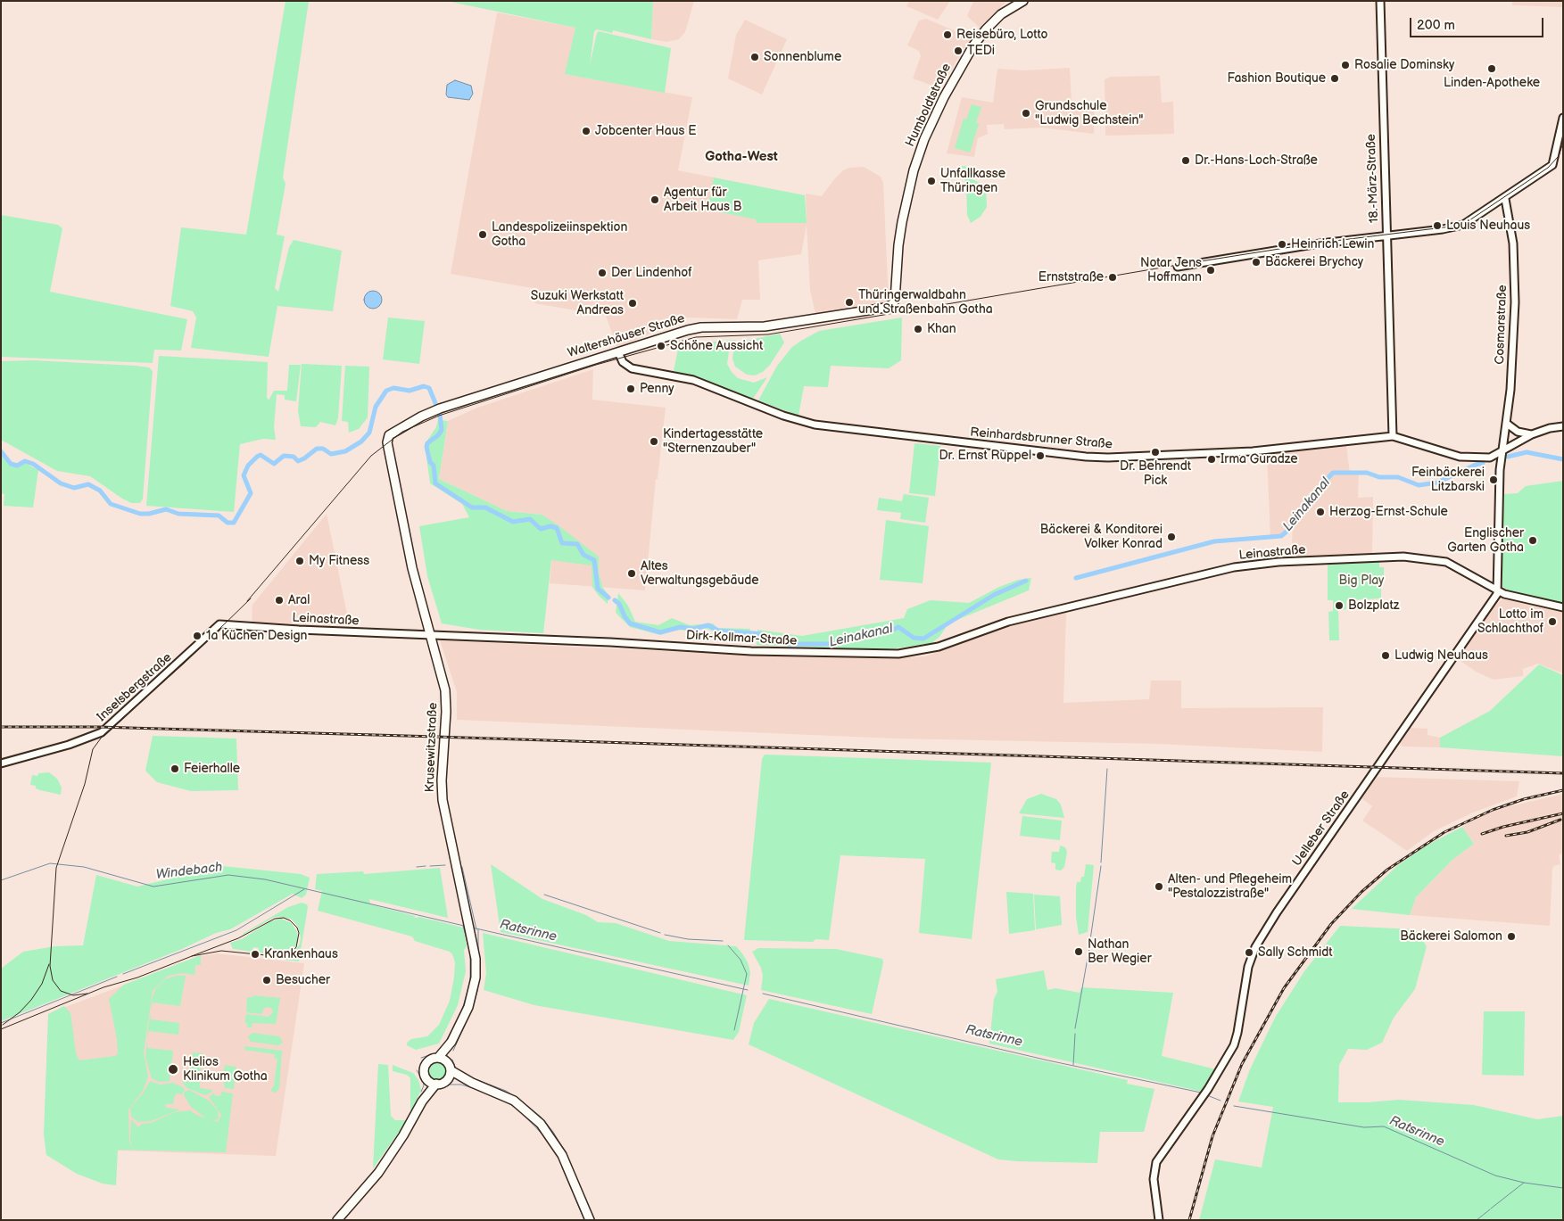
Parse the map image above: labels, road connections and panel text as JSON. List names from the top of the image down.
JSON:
{
  "streets": {
    "main road": ["Humboldtstraße", "Waltershäuser Straße", "Krusewitzstraße"],
    "street": [
      "18.-März-Straße",
      "Cosmarstraße",
      "Reinhardsbrunner Straße",
      "Leinastraße",
      "Dirk-Kollmar-Straße",
      "Inselsbergstraße",
      "Uelleber Straße"
    ]
  },
  "crossings": [
    ["Humboldtstraße", "Waltershäuser Straße"],
    ["18.-März-Straße", "Reinhardsbrunner Straße"],
    ["Cosmarstraße", "Reinhardsbrunner Straße"],
    ["Cosmarstraße", "Uelleber Straße"],
    ["Waltershäuser Straße", "Reinhardsbrunner Straße"],
    ["Waltershäuser Straße", "Krusewitzstraße"],
    ["Reinhardsbrunner Straße", "Uelleber Straße"],
    ["Leinastraße", "Dirk-Kollmar-Straße"],
    ["Leinastraße", "Inselsbergstraße"],
    ["Leinastraße", "Krusewitzstraße"],
    ["Leinastraße", "Uelleber Straße"],
    ["Dirk-Kollmar-Straße", "Krusewitzstraße"]
  ],
  "districts": ["Gotha-West"],
  "water": ["Leinakanal", "Windebach", "Ratsrinne"],
  "parks": ["Big Play"],
  "places": [
    "Reisebüro, Lotto",
    "TEDi",
    "Sonnenblume",
    "Rosalie Dominsky",
    "Linden-Apotheke",
    "Fashion Boutique",
    "Grundschule \"Ludwig Bechstein\"",
    "Jobcenter Haus E",
    "Dr.-Hans-Loch-Straße",
    "Unfallkasse Thüringen",
    "Agentur für Arbeit Haus B",
    "Louis Neuhaus",
    "Landespolizeiinspektion Gotha",
    "Heinrich Lewin",
    "Bäckerei Brychcy",
    "Notar Jens Hoffmann",
    "Der Lindenhof",
    "Ernststraße",
    "Thüringerwaldbahn und Straßenbahn Gotha",
    "Suzuki Werkstatt Andreas",
    "Khan",
    "Schöne Aussicht",
    "Penny",
    "Kindertagesstätte \"Sternenzauber\"",
    "Dr. Behrendt Pick",
    "Dr. Ernst Ruppel",
    "Irma Guradze",
    "Feinbäckerei Litzbarski",
    "Herzog-Ernst-Schule",
    "Bäckerei & Konditorei Volker Konrad",
    "Englischer Garten Gotha",
    "My Fitness",
    "Altes Verwaltungsgebäude",
    "Aral",
    "Bolzplatz",
    "Lotto im Schlachthof",
    "1a Küchen Design",
    "Ludwig Neuhaus",
    "Feierhalle",
    "Alten- und Pflegeheim \"Pestalozzistraße\"",
    "Bäckerei Salomon",
    "Nathan Ber Wegier",
    "Sally Schmidt",
    "Krankenhaus",
    "Besucher",
    "Helios Klinikum Gotha"
  ],
  "scale_bar": "200 m"
}
